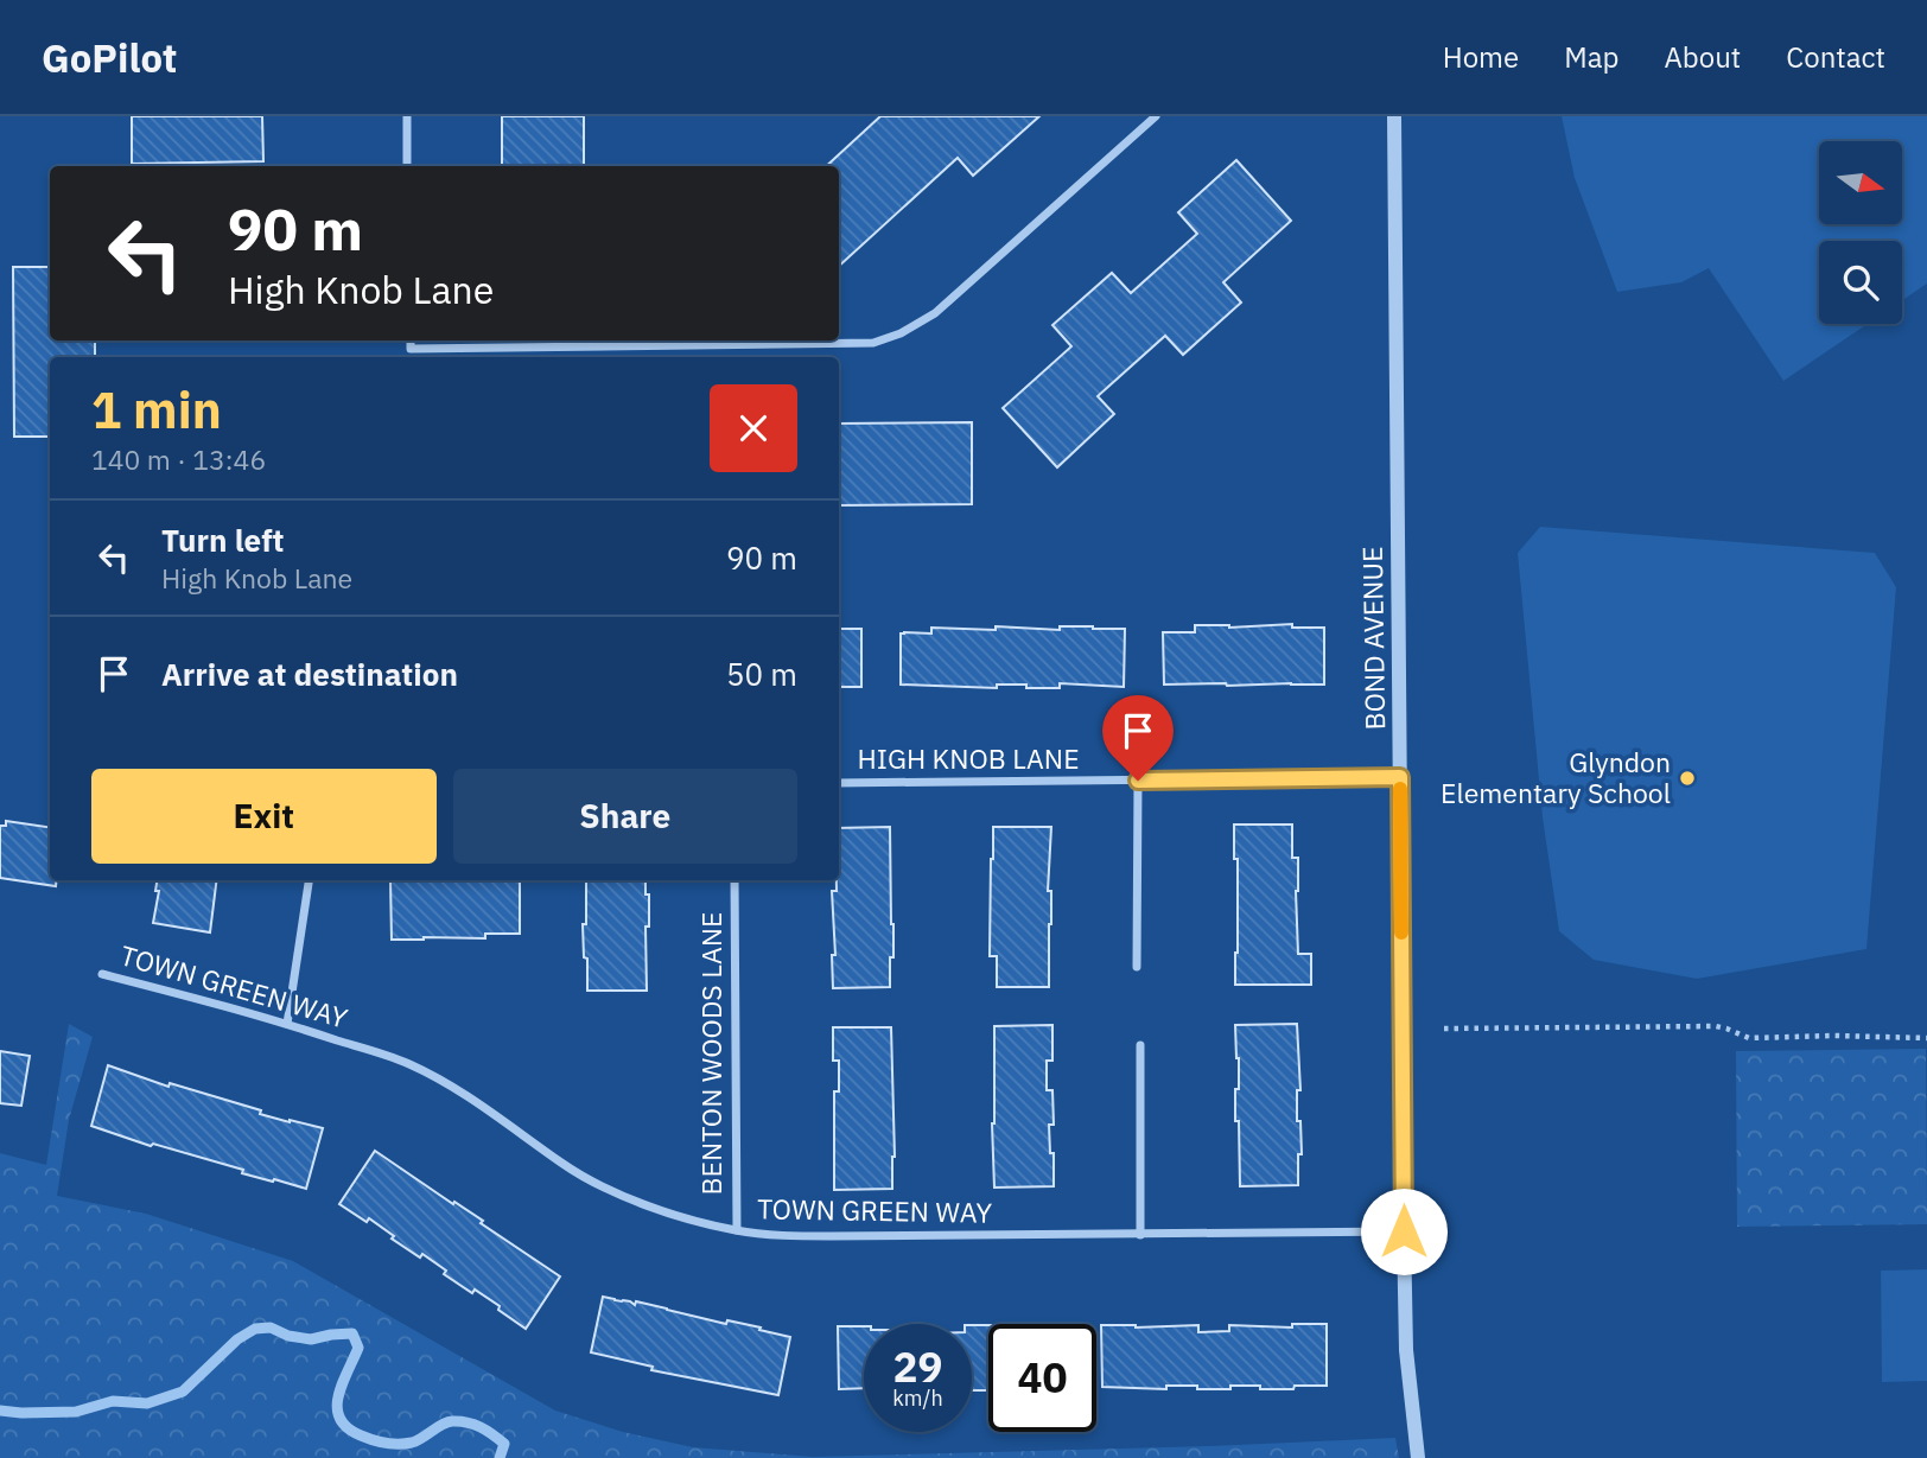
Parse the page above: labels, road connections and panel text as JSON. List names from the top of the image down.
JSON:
{
  "streets": {
    "street": [
      "BOND AVENUE",
      "HIGH KNOB LANE",
      "TOWN GREEN WAY",
      "BENTON WOODS LANE"
    ]
  },
  "crossings": [
    ["BOND AVENUE", "HIGH KNOB LANE"],
    ["BOND AVENUE", "TOWN GREEN WAY"],
    ["TOWN GREEN WAY", "BENTON WOODS LANE"]
  ],
  "places": ["Glyndon Elementary School"],
  "north": "right",
  "page": {
    "header": "GoPilot",
    "nav": [
      "Home",
      "Map",
      "About",
      "Contact"
    ],
    "turn": ["90 m", "High Knob Lane"],
    "heading": ["1 min", "140 m · 13:46"],
    "list": [
      {
        "name": "Turn left",
        "note": "High Knob Lane",
        "value": "90 m"
      },
      {
        "name": "Arrive at destination",
        "value": "50 m"
      }
    ],
    "buttons": ["Exit", "Share"],
    "speed": "29 km/h",
    "limit": "40"
  }
}
